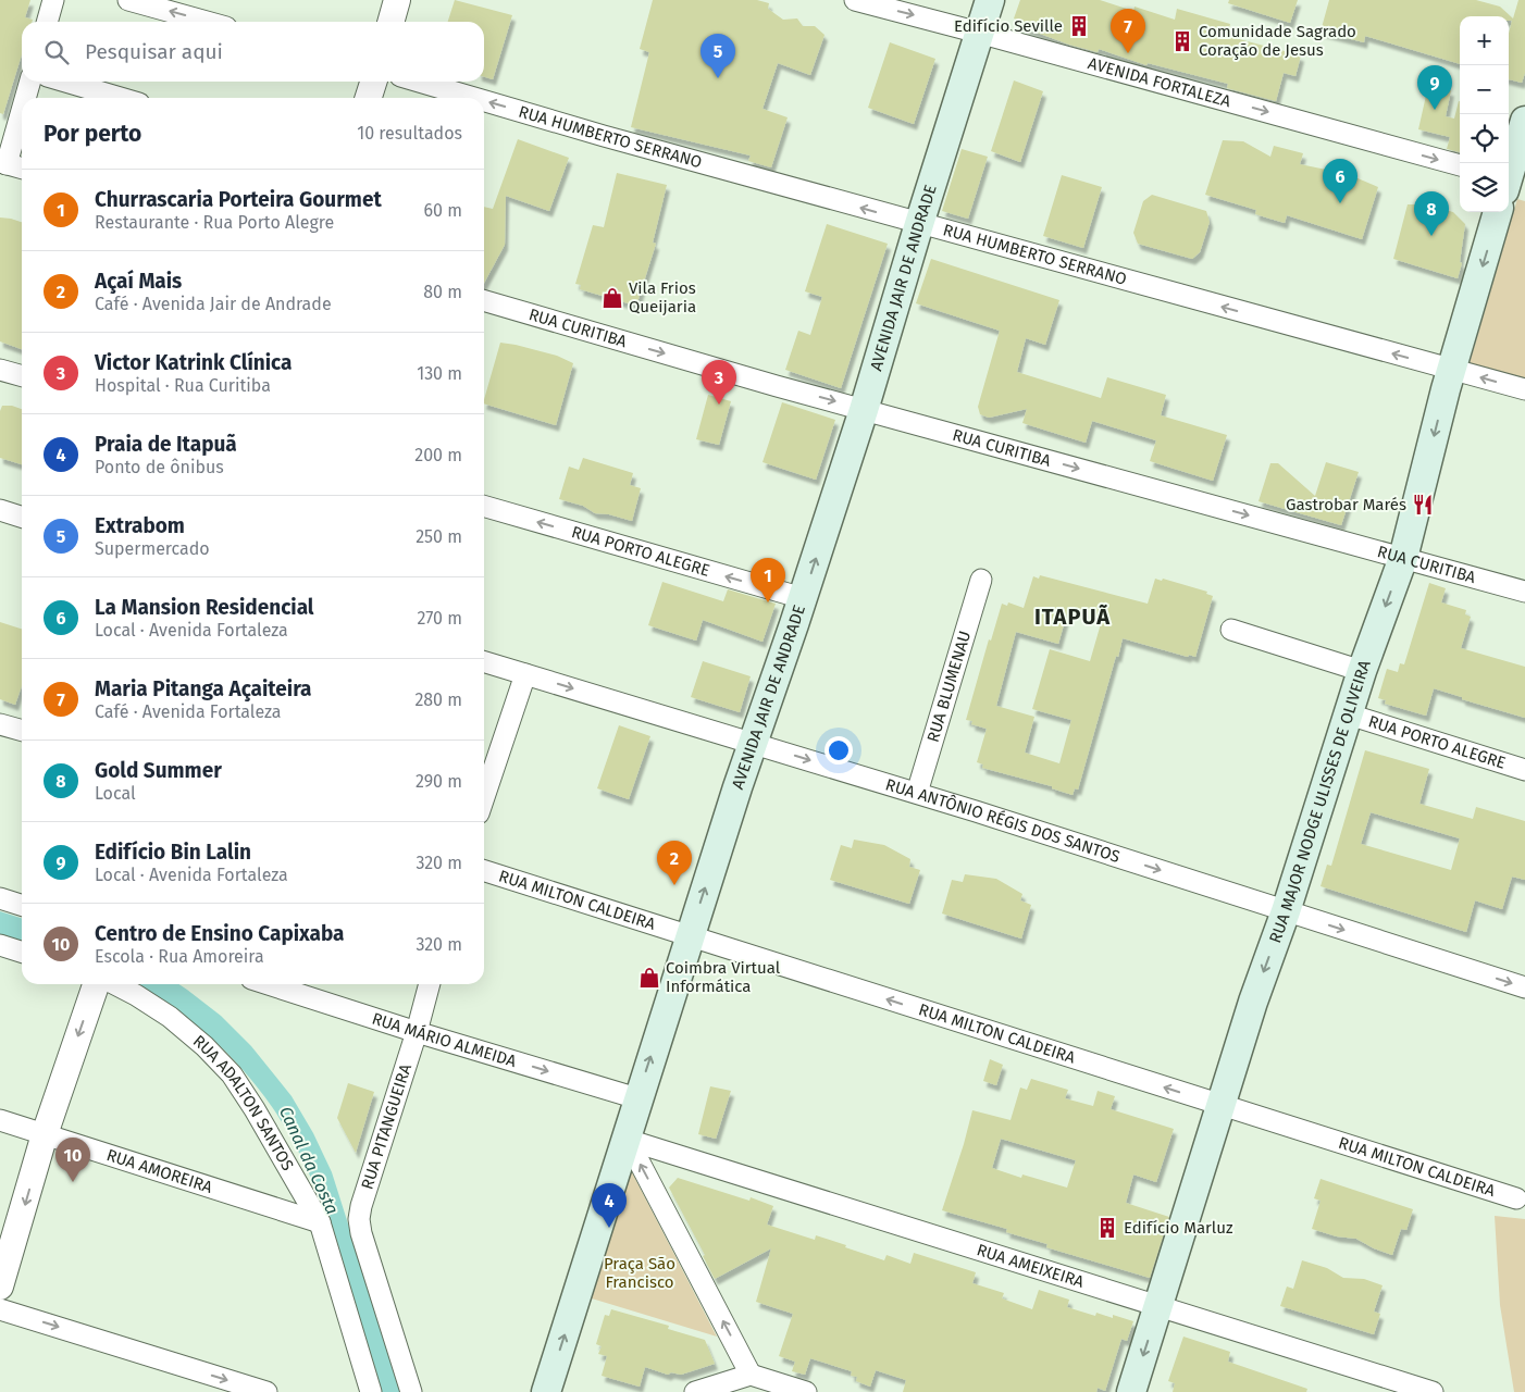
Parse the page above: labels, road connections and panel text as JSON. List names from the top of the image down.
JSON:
{
  "streets": {
    "main road": ["AVENIDA JAIR DE ANDRADE", "RUA MAJOR NODGE ULISSES DE OLIVEIRA"],
    "street": [
      "AVENIDA FORTALEZA",
      "RUA HUMBERTO SERRANO",
      "RUA CURITIBA",
      "RUA PORTO ALEGRE",
      "RUA BLUMENAU",
      "RUA ANTÔNIO RÉGIS DOS SANTOS",
      "RUA MILTON CALDEIRA",
      "RUA MÁRIO ALMEIDA",
      "RUA ADALTON SANTOS",
      "RUA PITANGUEIRA",
      "RUA AMOREIRA",
      "RUA AMEIXEIRA"
    ]
  },
  "crossings": [
    ["AVENIDA FORTALEZA", "AVENIDA JAIR DE ANDRADE"],
    ["RUA HUMBERTO SERRANO", "AVENIDA JAIR DE ANDRADE"],
    ["RUA HUMBERTO SERRANO", "RUA MAJOR NODGE ULISSES DE OLIVEIRA"],
    ["AVENIDA JAIR DE ANDRADE", "RUA CURITIBA"],
    ["AVENIDA JAIR DE ANDRADE", "RUA PORTO ALEGRE"],
    ["AVENIDA JAIR DE ANDRADE", "RUA ANTÔNIO RÉGIS DOS SANTOS"],
    ["AVENIDA JAIR DE ANDRADE", "RUA MILTON CALDEIRA"],
    ["AVENIDA JAIR DE ANDRADE", "RUA MÁRIO ALMEIDA"],
    ["AVENIDA JAIR DE ANDRADE", "RUA AMEIXEIRA"],
    ["RUA CURITIBA", "RUA MAJOR NODGE ULISSES DE OLIVEIRA"],
    ["RUA PORTO ALEGRE", "RUA MAJOR NODGE ULISSES DE OLIVEIRA"],
    ["RUA BLUMENAU", "RUA ANTÔNIO RÉGIS DOS SANTOS"],
    ["RUA MAJOR NODGE ULISSES DE OLIVEIRA", "RUA ANTÔNIO RÉGIS DOS SANTOS"],
    ["RUA MAJOR NODGE ULISSES DE OLIVEIRA", "RUA MILTON CALDEIRA"],
    ["RUA MAJOR NODGE ULISSES DE OLIVEIRA", "RUA AMEIXEIRA"],
    ["RUA MÁRIO ALMEIDA", "RUA PITANGUEIRA"],
    ["RUA ADALTON SANTOS", "RUA AMOREIRA"]
  ],
  "one_way": [
    "AVENIDA FORTALEZA",
    "RUA HUMBERTO SERRANO",
    "AVENIDA JAIR DE ANDRADE",
    "RUA CURITIBA",
    "RUA PORTO ALEGRE",
    "RUA MAJOR NODGE ULISSES DE OLIVEIRA",
    "RUA ANTÔNIO RÉGIS DOS SANTOS",
    "RUA MILTON CALDEIRA",
    "RUA MÁRIO ALMEIDA"
  ],
  "districts": ["ITAPUÃ"],
  "water": ["Canal da Costa"],
  "parks": ["Praça São Francisco"],
  "places": {
    "building": ["Edifício Seville", "Comunidade Sagrado Coração de Jesus", "Edifício Marluz"],
    "shop": ["Vila Frios Queijaria", "Coimbra Virtual Informática"],
    "restaurant": ["Gastrobar Marés"]
  },
  "page": {
    "pins": [
      "7",
      "5",
      "9",
      "6",
      "8",
      "3",
      "1",
      "2",
      "10",
      "4"
    ],
    "map_buttons": ["+", "−"],
    "search": "Pesquisar aqui",
    "heading": ["Por perto", "10 resultados"],
    "list": [
      {
        "mark": "1",
        "name": "Churrascaria Porteira Gourmet",
        "note": "Restaurante · Rua Porto Alegre",
        "value": "60 m"
      },
      {
        "mark": "2",
        "name": "Açaí Mais",
        "note": "Café · Avenida Jair de Andrade",
        "value": "80 m"
      },
      {
        "mark": "3",
        "name": "Victor Katrink Clínica",
        "note": "Hospital · Rua Curitiba",
        "value": "130 m"
      },
      {
        "mark": "4",
        "name": "Praia de Itapuã",
        "note": "Ponto de ônibus",
        "value": "200 m"
      },
      {
        "mark": "5",
        "name": "Extrabom",
        "note": "Supermercado",
        "value": "250 m"
      },
      {
        "mark": "6",
        "name": "La Mansion Residencial",
        "note": "Local · Avenida Fortaleza",
        "value": "270 m"
      },
      {
        "mark": "7",
        "name": "Maria Pitanga Açaiteira",
        "note": "Café · Avenida Fortaleza",
        "value": "280 m"
      },
      {
        "mark": "8",
        "name": "Gold Summer",
        "note": "Local",
        "value": "290 m"
      },
      {
        "mark": "9",
        "name": "Edifício Bin Lalin",
        "note": "Local · Avenida Fortaleza",
        "value": "320 m"
      },
      {
        "mark": "10",
        "name": "Centro de Ensino Capixaba",
        "note": "Escola · Rua Amoreira",
        "value": "320 m"
      }
    ]
  }
}
